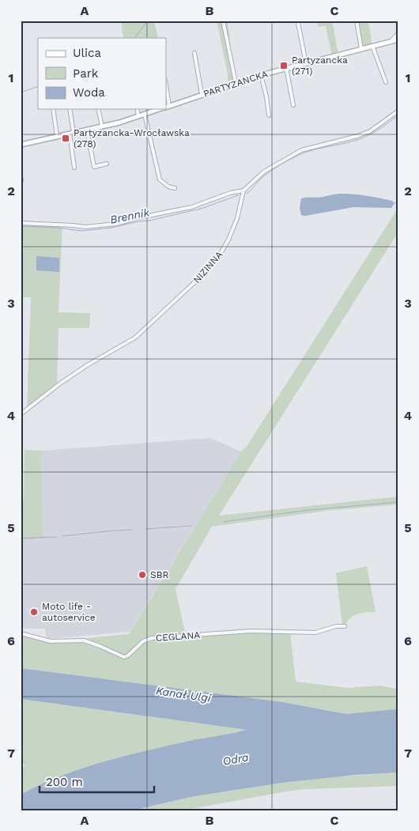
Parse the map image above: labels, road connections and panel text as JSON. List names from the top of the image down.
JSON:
{
  "streets": {
    "main road": ["PARTYZANCKA"],
    "street": ["NIZINNA", "CEGLANA"]
  },
  "water": ["Brennik", "Kanał Ulgi", "Odra"],
  "places": {
    "transit": ["Partyzancka (271)", "Partyzancka-Wrocławska (278)"],
    "other": ["SBR", "Moto life - autoservice"]
  },
  "legend": ["Ulica", "Park", "Woda"],
  "scale_bar": "200 m",
  "grid": {
    "columns": ["A", "B", "C"],
    "rows": [
      "1",
      "2",
      "3",
      "4",
      "5",
      "6",
      "7"
    ]
  }
}
